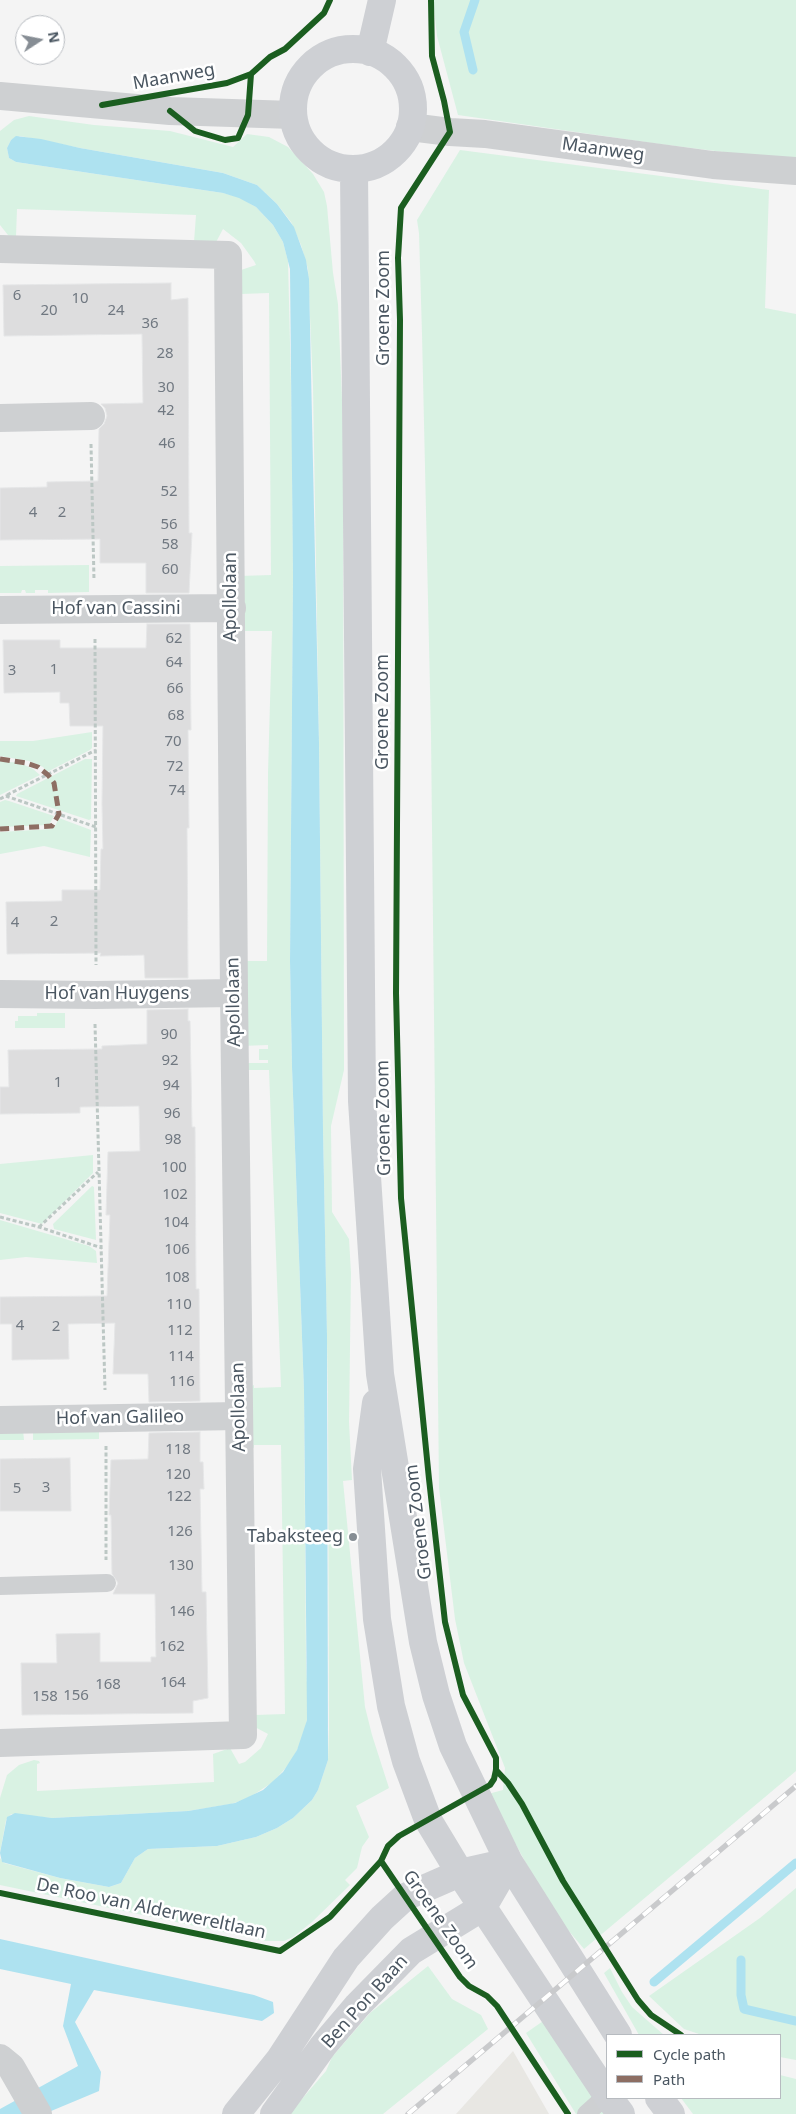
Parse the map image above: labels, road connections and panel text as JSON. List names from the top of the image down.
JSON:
{
  "streets": {
    "main road": ["Groene Zoom", "Ben Pon Baan"],
    "street": [
      "Maanweg",
      "Apollolaan",
      "Hof van Cassini",
      "Hof van Huygens",
      "Hof van Galileo"
    ],
    "cycle path": ["De Roo van Alderwereltlaan"]
  },
  "crossings": [
    ["Maanweg", "Groene Zoom"],
    ["Groene Zoom", "Ben Pon Baan"],
    ["Apollolaan", "Hof van Cassini"],
    ["Apollolaan", "Hof van Huygens"],
    ["Apollolaan", "Hof van Galileo"]
  ],
  "places": ["Tabaksteeg"],
  "house_numbers": [
    "6",
    "10",
    "20",
    "24",
    "36",
    "28",
    "30",
    "42",
    "46",
    "52",
    "4",
    "2",
    "56",
    "58",
    "60",
    "62",
    "64",
    "1",
    "3",
    "66",
    "68",
    "70",
    "72",
    "74",
    "2",
    "4",
    "90",
    "92",
    "1",
    "94",
    "96",
    "98",
    "100",
    "102",
    "104",
    "106",
    "108",
    "110",
    "4",
    "2",
    "112",
    "114",
    "116",
    "118",
    "120",
    "3",
    "5",
    "122",
    "126",
    "130",
    "146",
    "162",
    "164",
    "168",
    "156",
    "158"
  ],
  "legend": ["Cycle path", "Path"],
  "north": "right"
}
